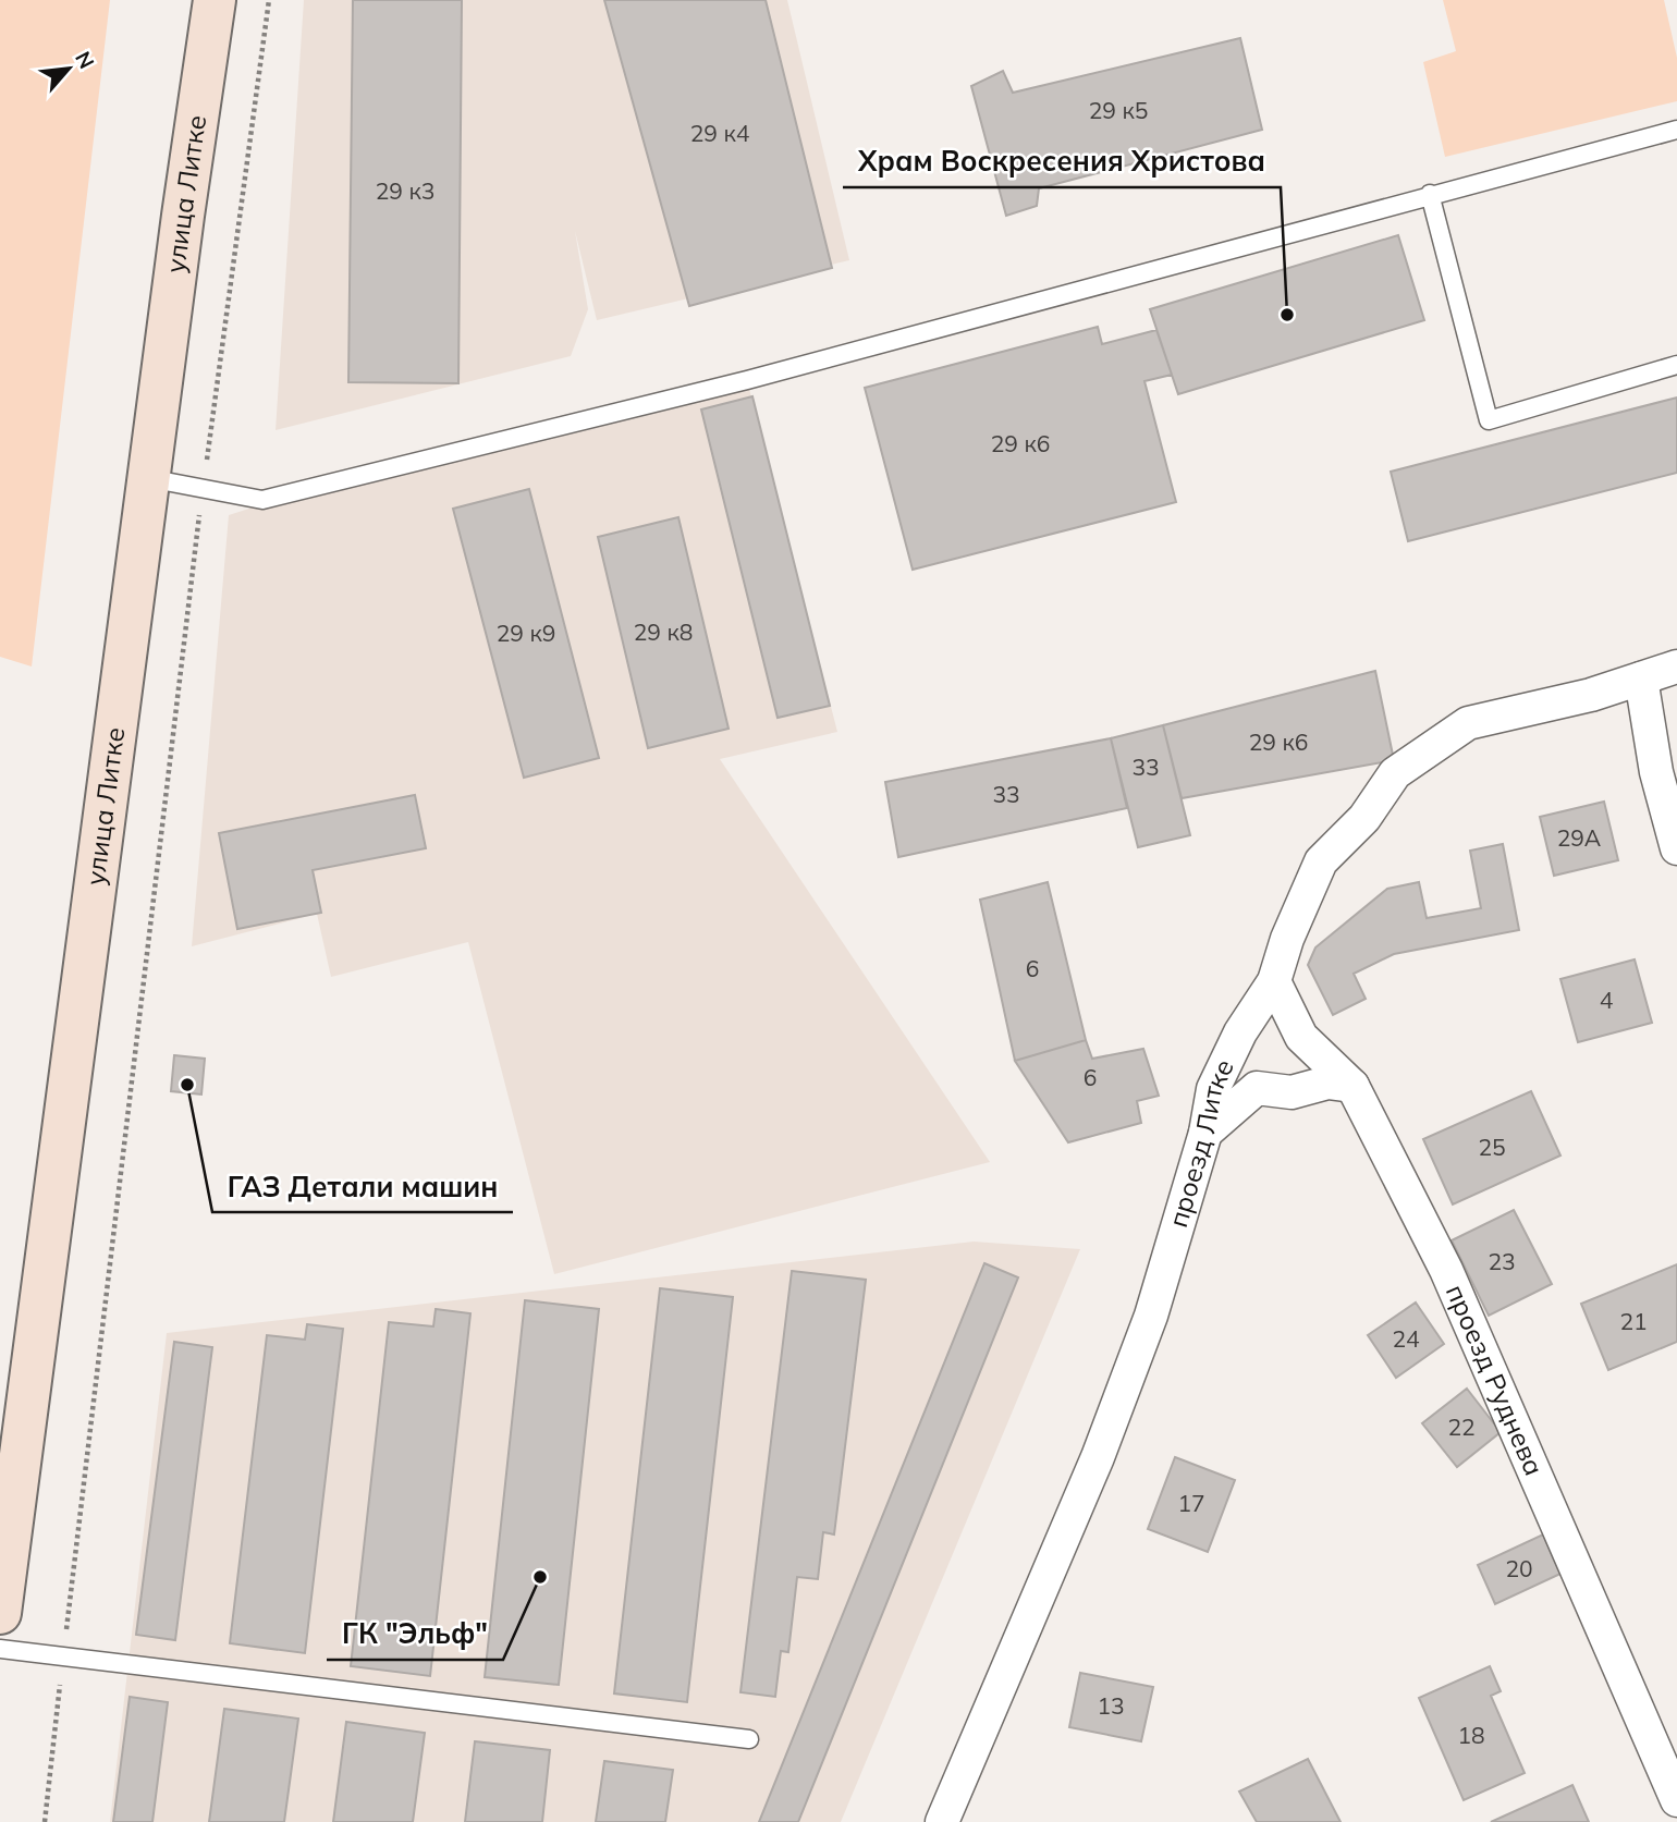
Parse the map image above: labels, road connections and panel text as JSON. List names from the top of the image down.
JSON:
{
  "streets": {
    "main road": ["улица Литке"],
    "street": ["проезд Литке", "проезд Руднева"]
  },
  "crossings": [
    ["проезд Литке", "проезд Руднева"]
  ],
  "places": ["Храм Воскресения Христова", "ГАЗ Детали машин", "ГК \"Эльф\""],
  "house_numbers": [
    "29 к5",
    "29 к4",
    "29 к3",
    "29 к6",
    "29 к8",
    "29 к9",
    "29 к6",
    "33",
    "33",
    "29А",
    "6",
    "4",
    "6",
    "25",
    "23",
    "21",
    "24",
    "22",
    "17",
    "20",
    "13",
    "18"
  ],
  "north": "top right"
}
